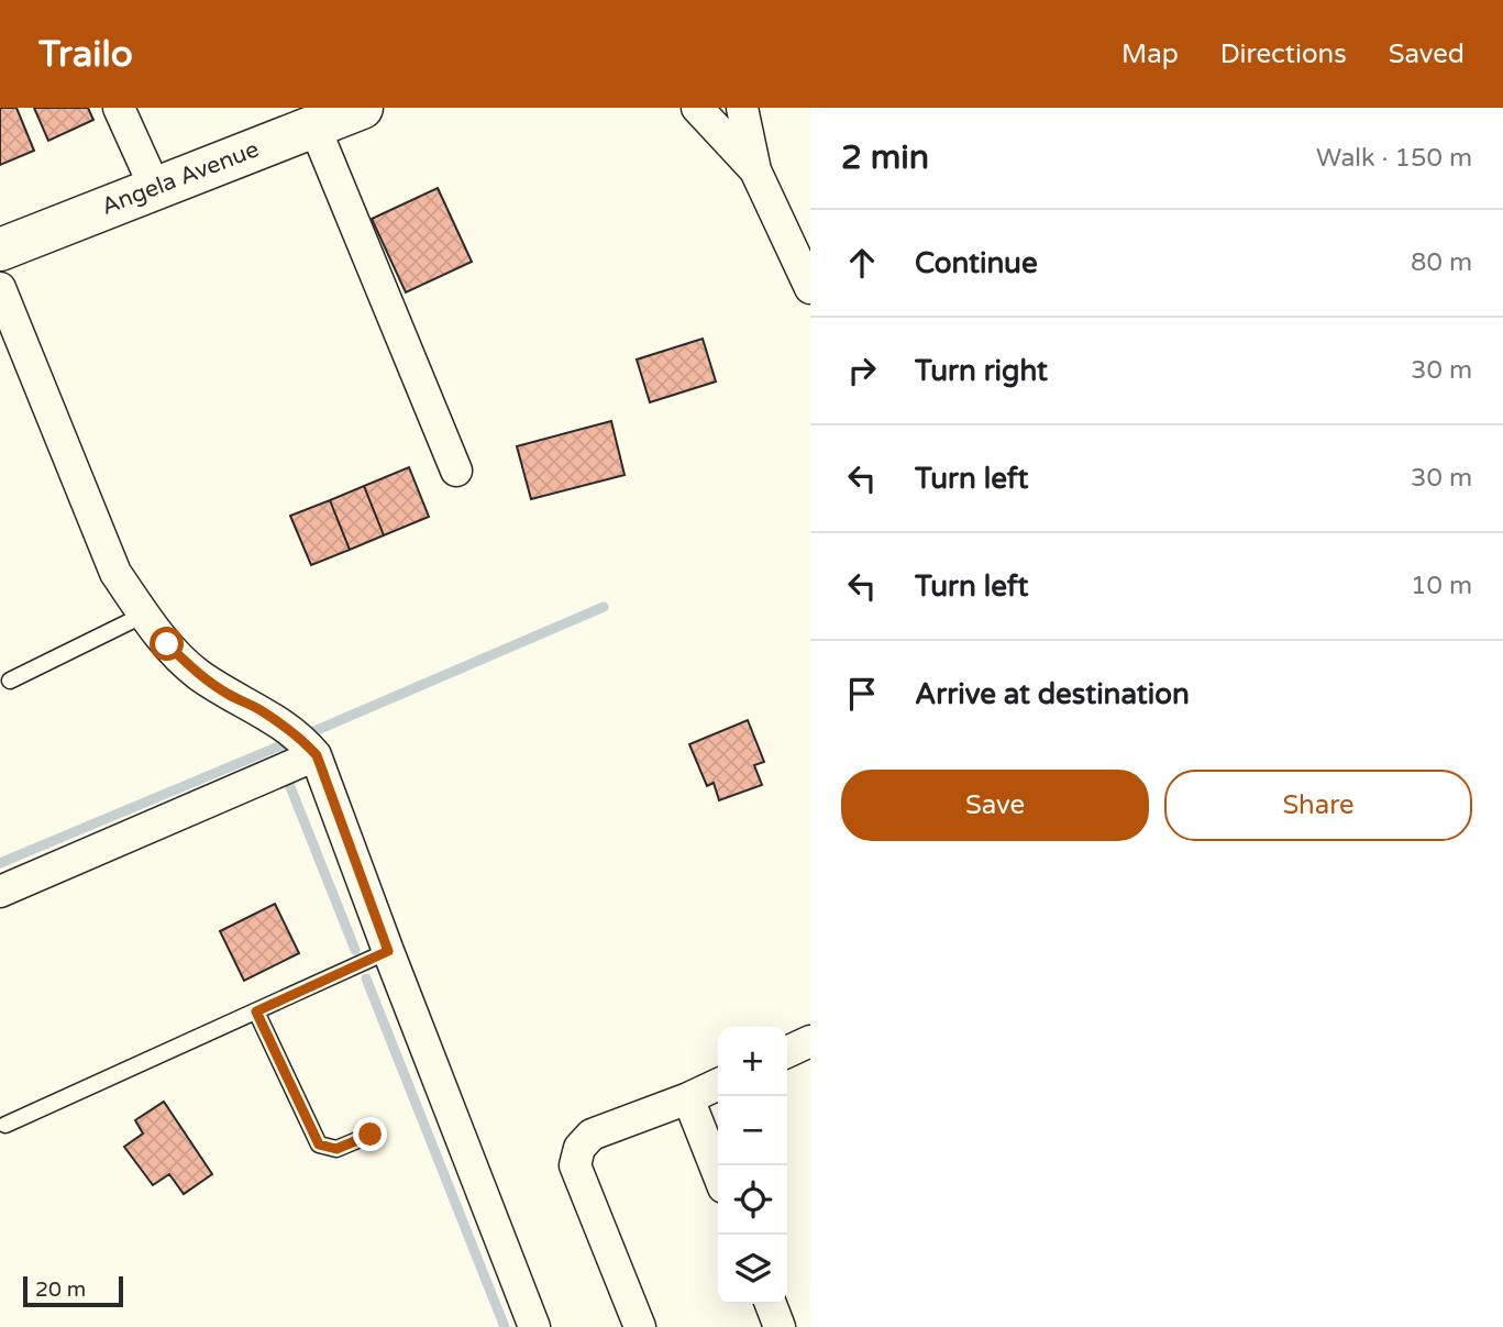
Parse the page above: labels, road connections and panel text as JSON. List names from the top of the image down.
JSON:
{
  "streets": {
    "main road": ["Angela Avenue"]
  },
  "scale_bar": "20 m",
  "page": {
    "header": "Trailo",
    "nav": ["Map", "Directions", "Saved"],
    "heading": ["2 min", "Walk · 150 m"],
    "list": [
      ["Continue", "80 m"],
      ["Turn right", "30 m"],
      ["Turn left", "30 m"],
      ["Turn left", "10 m"],
      "Arrive at destination"
    ],
    "buttons": ["Save", "Share"],
    "map_buttons": ["+", "−"],
    "scale": "20 m"
  }
}
